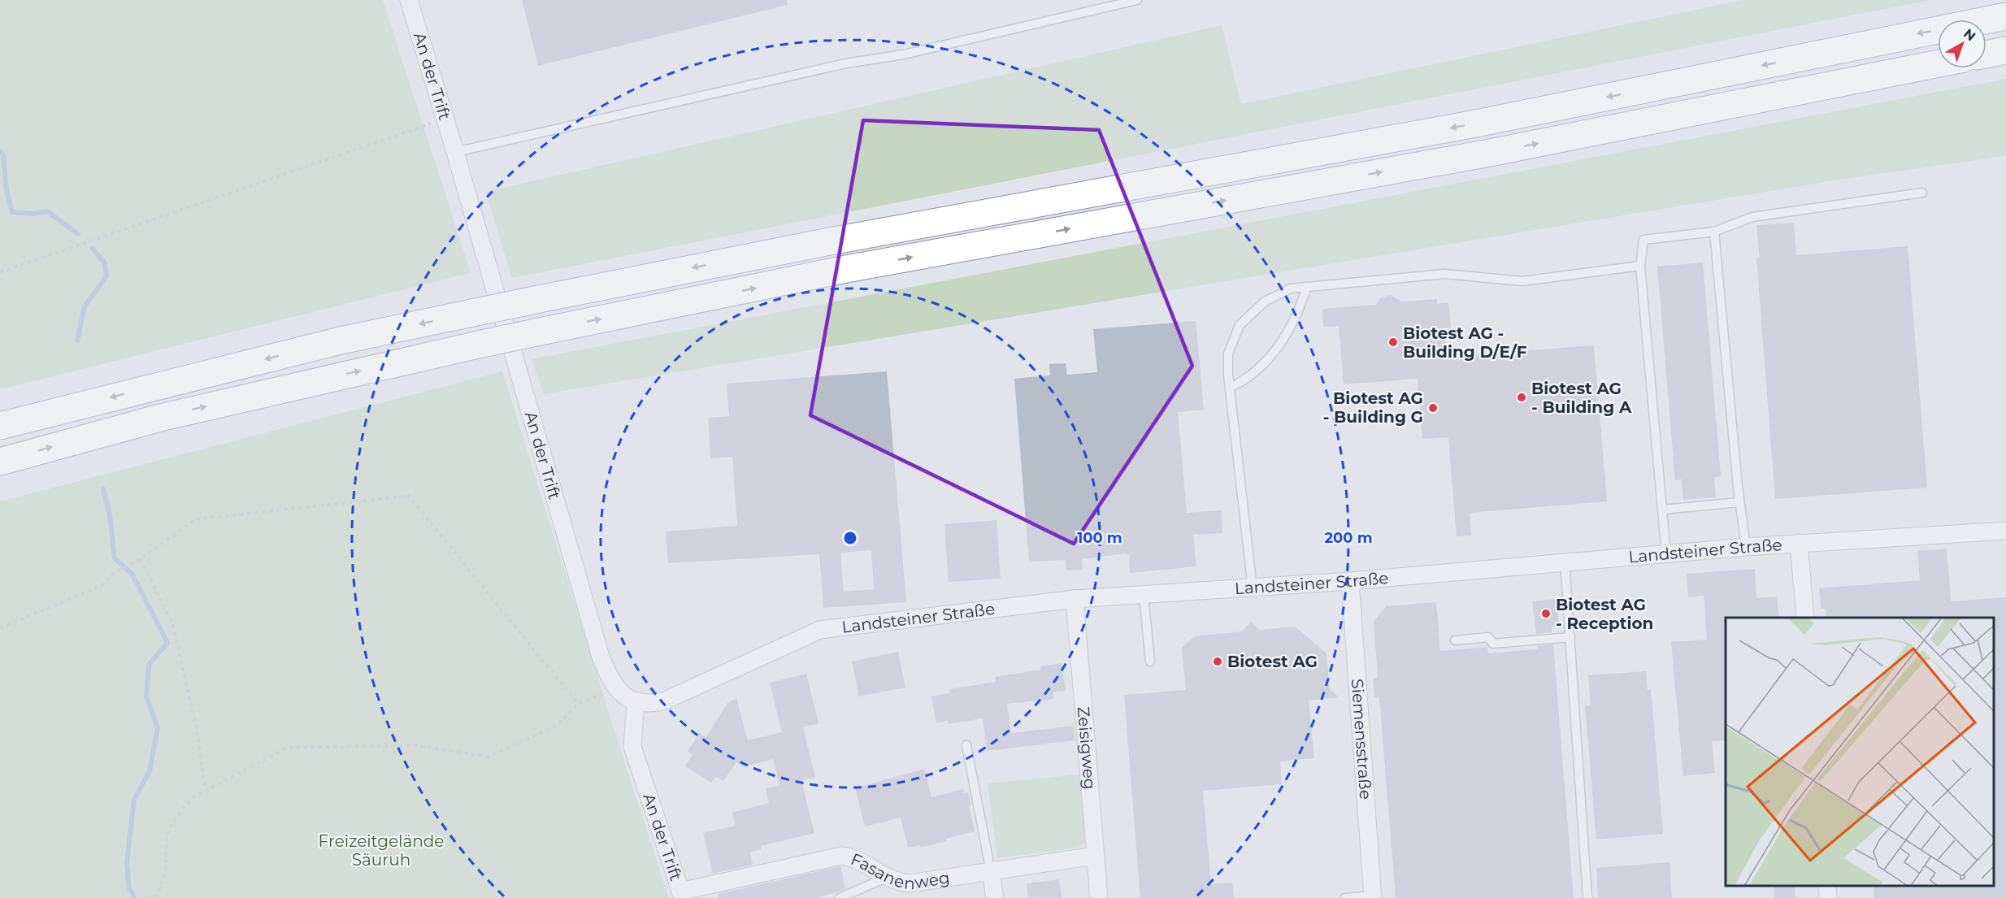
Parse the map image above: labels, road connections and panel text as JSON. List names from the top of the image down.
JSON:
{
  "streets": {
    "street": [
      "An der Trift",
      "Landsteiner Straße",
      "Siemensstraße",
      "Zeisigweg",
      "Fasanenweg"
    ]
  },
  "crossings": [
    ["An der Trift", "Landsteiner Straße"],
    ["An der Trift", "Fasanenweg"],
    ["Landsteiner Straße", "Siemensstraße"],
    ["Landsteiner Straße", "Zeisigweg"],
    ["Zeisigweg", "Fasanenweg"]
  ],
  "parks": ["Freizeitgelände Säuruh"],
  "places": [
    "Biotest AG - Building D/E/F",
    "Biotest AG - Building A",
    "Biotest AG - Building G",
    "Biotest AG - Reception",
    "Biotest AG"
  ],
  "north": "top right",
  "rings": ["100 m", "200 m"]
}
